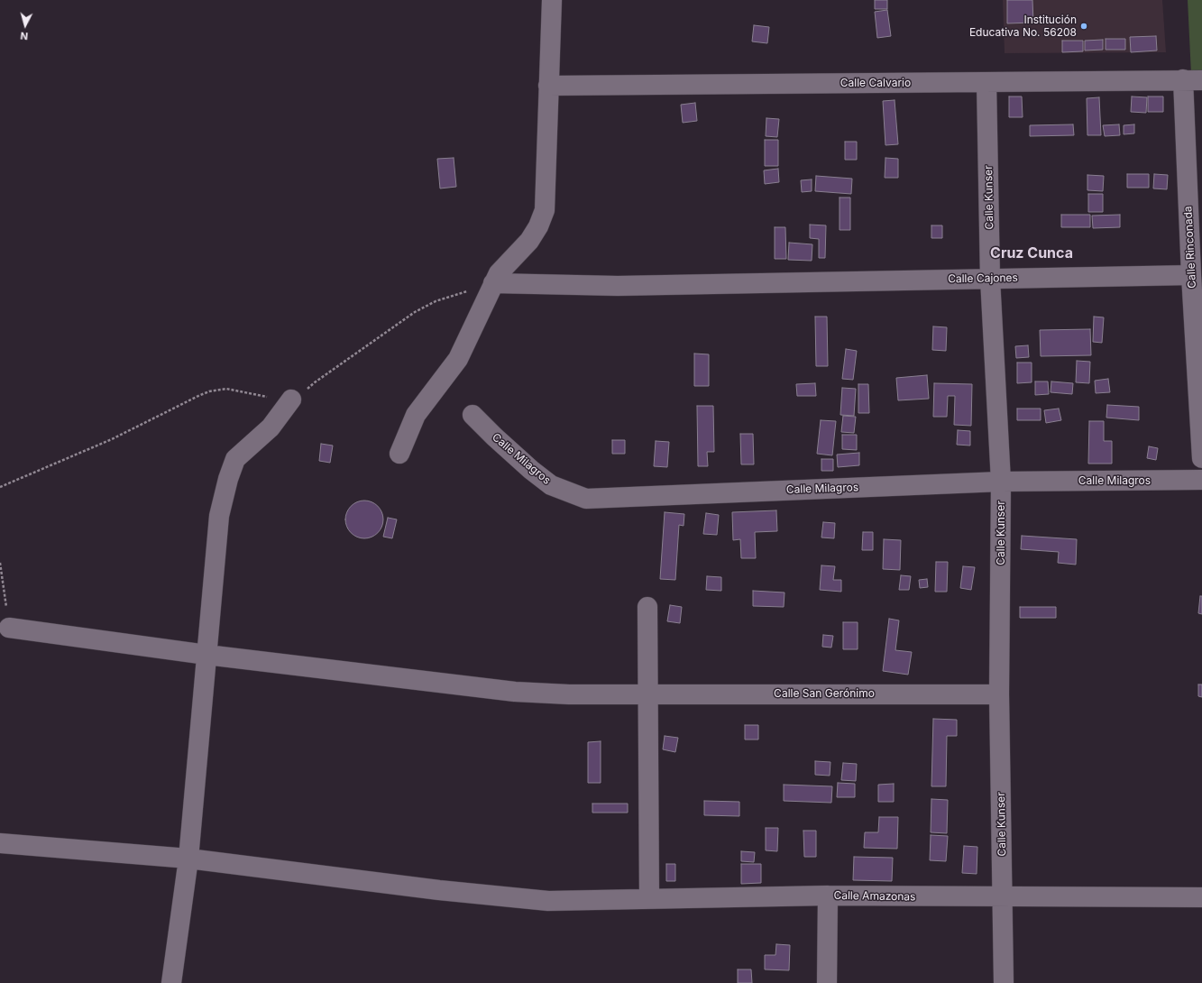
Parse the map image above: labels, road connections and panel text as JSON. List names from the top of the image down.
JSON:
{
  "streets": {
    "street": [
      "Calle Calvario",
      "Calle Kunser",
      "Calle Rinconada",
      "Calle Cajones",
      "Calle Milagros",
      "Calle San Gerónimo",
      "Calle Amazonas"
    ]
  },
  "crossings": [
    ["Calle Calvario", "Calle Kunser"],
    ["Calle Calvario", "Calle Rinconada"],
    ["Calle Kunser", "Calle Cajones"],
    ["Calle Kunser", "Calle Milagros"],
    ["Calle Kunser", "Calle San Gerónimo"],
    ["Calle Kunser", "Calle Amazonas"],
    ["Calle Rinconada", "Calle Cajones"]
  ],
  "districts": ["Cruz Cunca"],
  "places": ["Institución Educativa No. 56208"],
  "north": "bottom"
}
